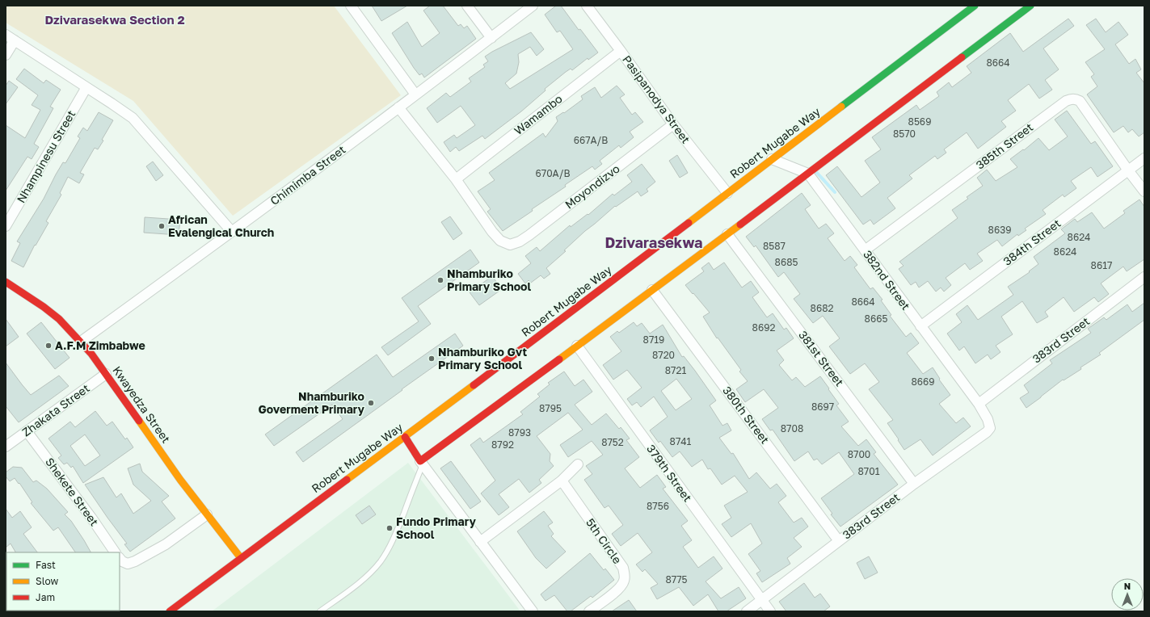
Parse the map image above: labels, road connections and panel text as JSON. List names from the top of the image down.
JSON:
{
  "streets": {
    "street": [
      "Pasipanodya Street",
      "Wamambo",
      "Robert Mugabe Way",
      "385th Street",
      "Nhampinesu Street",
      "Chimimba Street",
      "Moyondizvo",
      "384th Street",
      "382nd Street",
      "383rd Street",
      "381st Street",
      "Kwayedza Street",
      "Zhakata Street",
      "380th Street",
      "379th Street",
      "Shekete Street",
      "5th Circle"
    ]
  },
  "crossings": [
    ["Pasipanodya Street", "Wamambo"],
    ["Pasipanodya Street", "Robert Mugabe Way"],
    ["Pasipanodya Street", "Moyondizvo"],
    ["Wamambo", "Moyondizvo"],
    ["Robert Mugabe Way", "Kwayedza Street"],
    ["385th Street", "384th Street"],
    ["385th Street", "382nd Street"],
    ["Chimimba Street", "Kwayedza Street"],
    ["384th Street", "382nd Street"],
    ["382nd Street", "383rd Street"],
    ["383rd Street", "381st Street"],
    ["383rd Street", "380th Street"],
    ["383rd Street", "379th Street"],
    ["Kwayedza Street", "Zhakata Street"],
    ["Zhakata Street", "Shekete Street"]
  ],
  "districts": ["Dzivarasekwa Section 2", "Dzivarasekwa"],
  "places": [
    "African Evalengical Church",
    "Nhamburiko Primary School",
    "A.F.M Zimbabwe",
    "Nhamburiko Gvt Primary School",
    "Nhamburiko Goverment Primary",
    "Fundo Primary School"
  ],
  "house_numbers": [
    "8664",
    "8569",
    "8570",
    "667A/B",
    "670A/B",
    "8639",
    "8624",
    "8587",
    "8624",
    "8685",
    "8617",
    "8664",
    "8682",
    "8665",
    "8692",
    "8719",
    "8720",
    "8721",
    "8669",
    "8697",
    "8795",
    "8708",
    "8793",
    "8741",
    "8752",
    "8792",
    "8700",
    "8701",
    "8756",
    "8775"
  ],
  "legend": ["Fast", "Slow", "Jam"],
  "north": "top"
}
